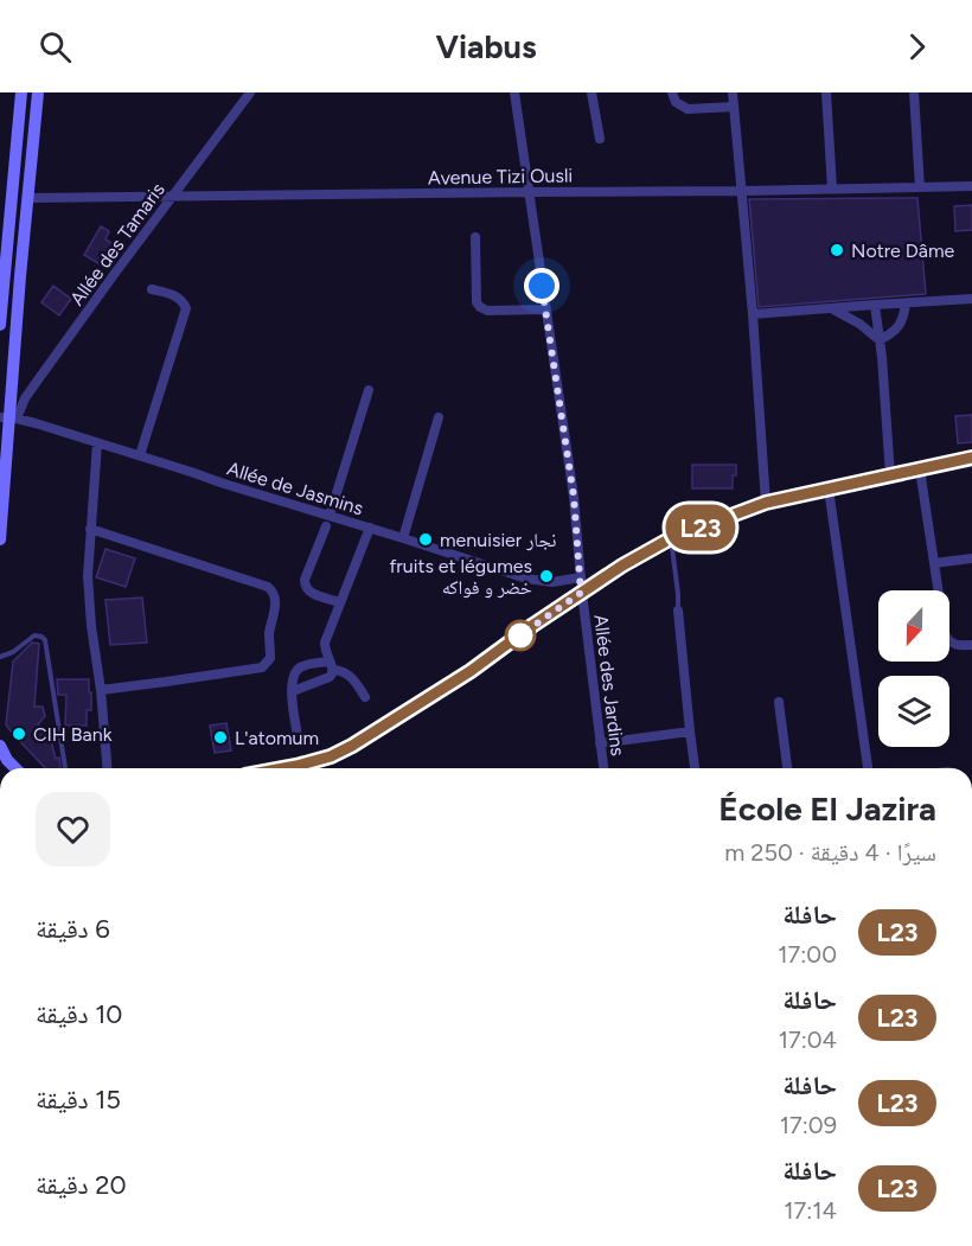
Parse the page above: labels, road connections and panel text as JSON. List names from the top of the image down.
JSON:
{
  "streets": {
    "street": [
      "Avenue Tizi Ousli",
      "Allée des Tamaris",
      "Allée de Jasmins",
      "Allée des Jardins"
    ]
  },
  "crossings": [
    ["Avenue Tizi Ousli", "Allée des Tamaris"],
    ["Avenue Tizi Ousli", "Allée des Jardins"],
    ["Allée des Tamaris", "Allée de Jasmins"],
    ["Allée de Jasmins", "Allée des Jardins"]
  ],
  "places": [
    "Notre Dâme",
    "menuisier نجار",
    "fruits et légumes خضر و فواكه",
    "CIH Bank",
    "L'atomum"
  ],
  "lines": ["bus line L23"],
  "north": "bottom",
  "page": {
    "header": "Viabus",
    "on_map": "L23",
    "heading": ["École El Jazira", "سيرًا · 4 دقيقة · 250 m"],
    "list": [
      {
        "mark": "L23",
        "name": "حافلة",
        "note": "17:00",
        "value": "6 دقيقة"
      },
      {
        "mark": "L23",
        "name": "حافلة",
        "note": "17:04",
        "value": "10 دقيقة"
      },
      {
        "mark": "L23",
        "name": "حافلة",
        "note": "17:09",
        "value": "15 دقيقة"
      },
      {
        "mark": "L23",
        "name": "حافلة",
        "note": "17:14",
        "value": "20 دقيقة"
      }
    ]
  }
}
